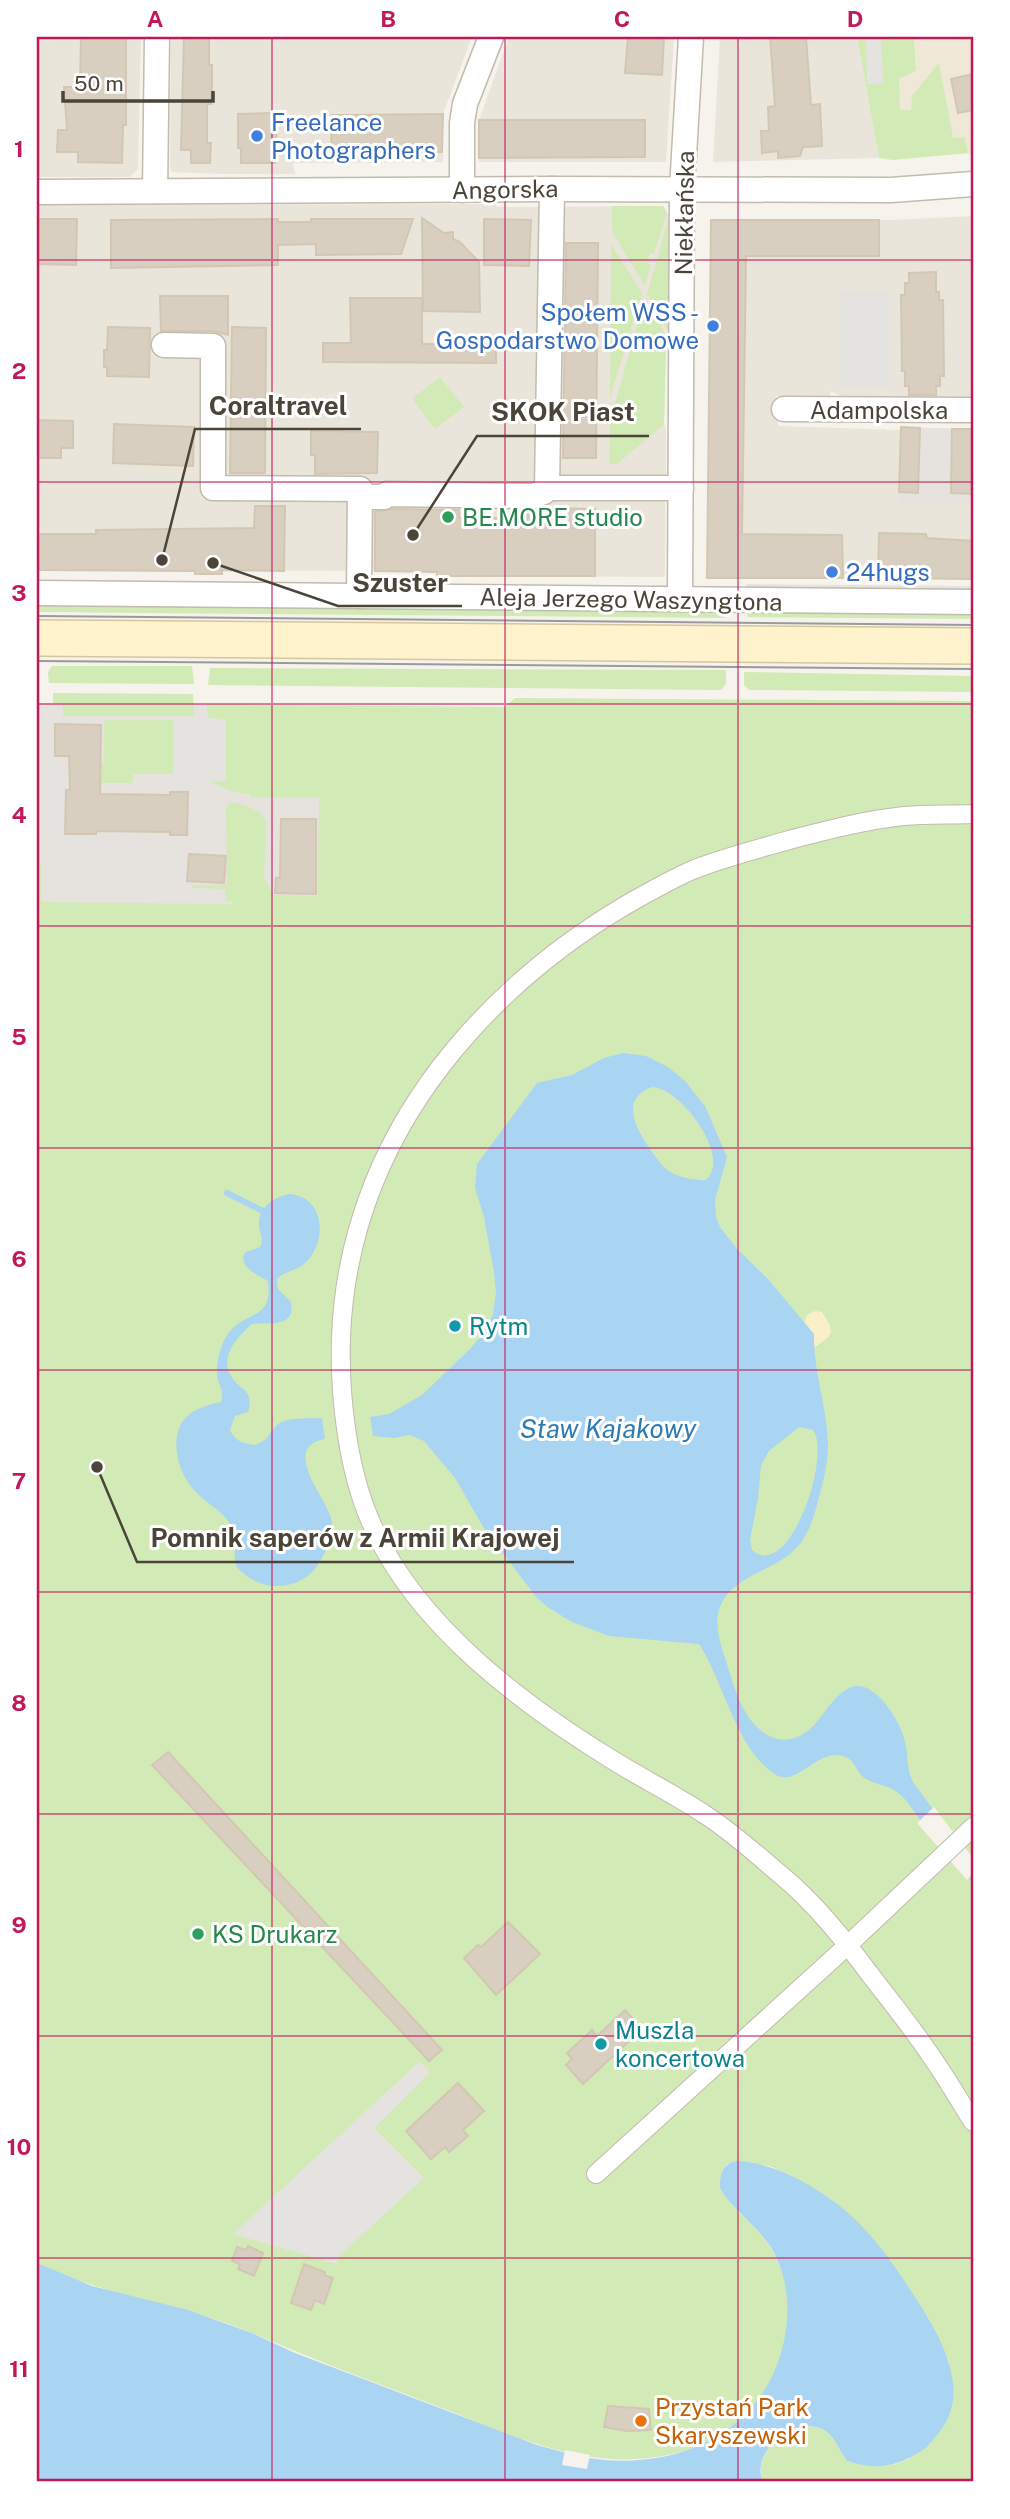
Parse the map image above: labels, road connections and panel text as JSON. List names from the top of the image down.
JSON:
{
  "streets": {
    "main road": ["Aleja Jerzego Waszyngtona"],
    "street": ["Angorska", "Niekłańska", "Adampolska"]
  },
  "crossings": [
    ["Angorska", "Niekłańska"],
    ["Niekłańska", "Aleja Jerzego Waszyngtona"]
  ],
  "water": ["Staw Kajakowy"],
  "places": [
    "Freelance Photographers",
    "Społem WSS - Gospodarstwo Domowe",
    "BE.MORE studio",
    "SKOK Piast",
    "Coraltravel",
    "Szuster",
    "24hugs",
    "Rytm",
    "Pomnik saperów z Armii Krajowej",
    "KS Drukarz",
    "Muszla koncertowa",
    "Przystań Park Skaryszewski"
  ],
  "scale_bar": "50 m",
  "grid": {
    "columns": [
      "A",
      "B",
      "C",
      "D"
    ],
    "rows": [
      "1",
      "2",
      "3",
      "4",
      "5",
      "6",
      "7",
      "8",
      "9",
      "10",
      "11"
    ]
  }
}
